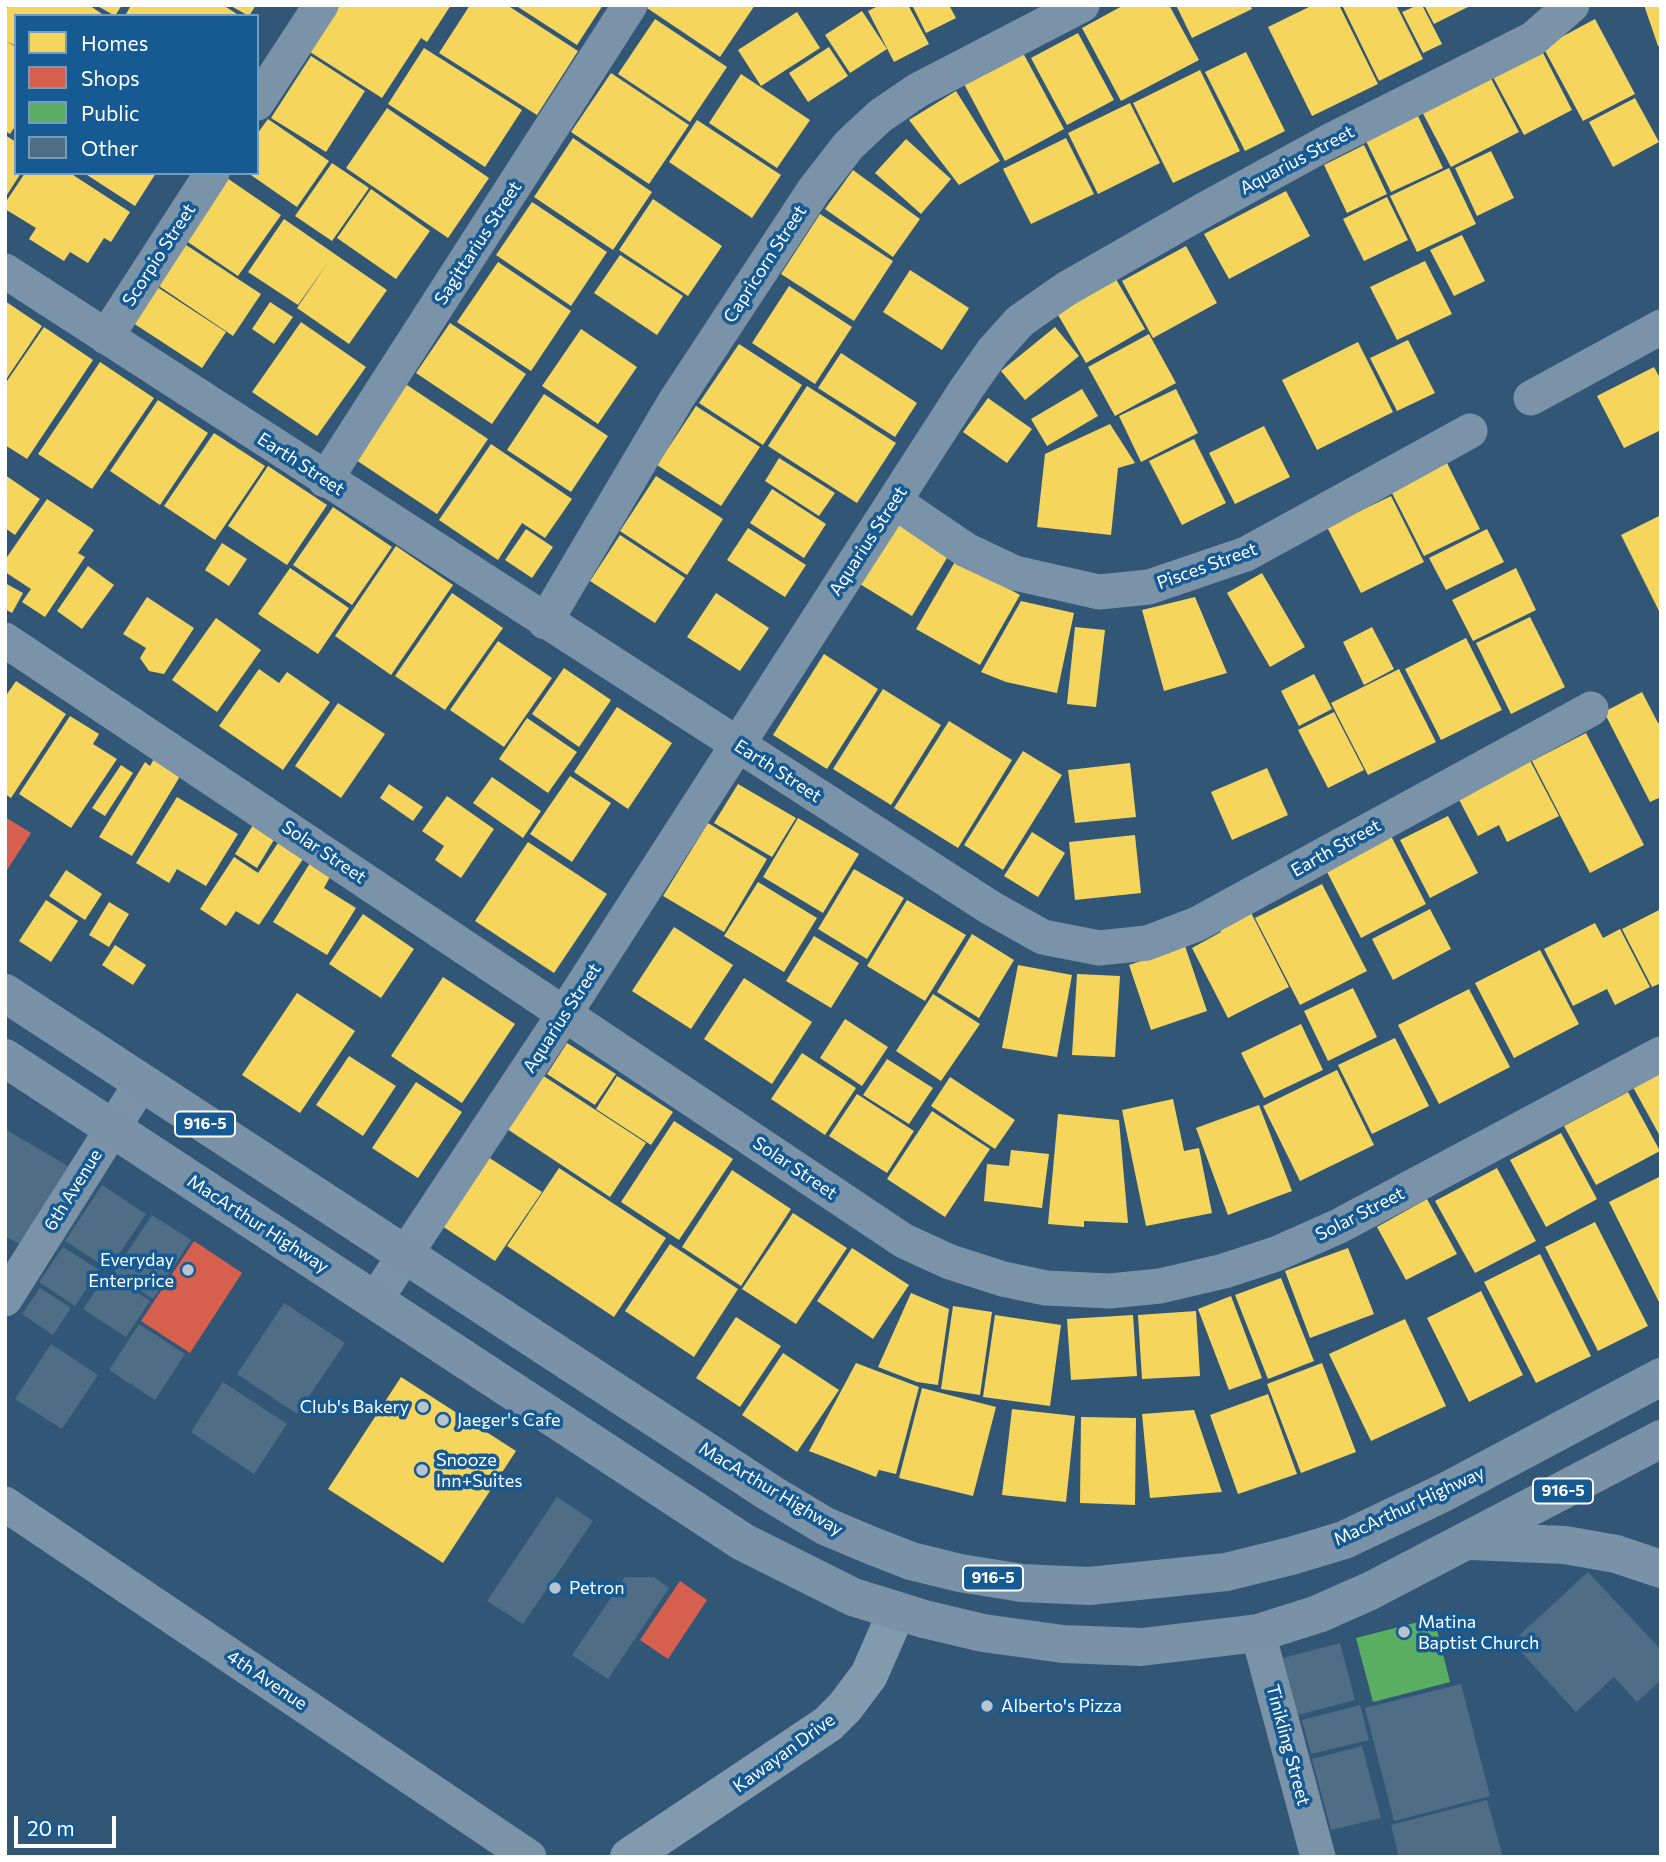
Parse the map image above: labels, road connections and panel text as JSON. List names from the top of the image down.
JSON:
{
  "streets": {
    "main road": ["916-5", "MacArthur Highway"],
    "street": [
      "Aquarius Street",
      "Sagittarius Street",
      "Scorpio Street",
      "Capricorn Street",
      "Earth Street",
      "Pisces Street",
      "Solar Street",
      "6th Avenue",
      "4th Avenue",
      "Tinikling Street",
      "Kawayan Drive"
    ]
  },
  "crossings": [
    ["Aquarius Street", "Earth Street"],
    ["Aquarius Street", "Pisces Street"],
    ["Aquarius Street", "Solar Street"],
    ["Aquarius Street", "MacArthur Highway"],
    ["Sagittarius Street", "Earth Street"],
    ["Scorpio Street", "Earth Street"],
    ["Capricorn Street", "Earth Street"],
    ["6th Avenue", "MacArthur Highway"],
    ["MacArthur Highway", "Tinikling Street"],
    ["MacArthur Highway", "Kawayan Drive"]
  ],
  "places": [
    "Everyday Enterprice",
    "Club's Bakery",
    "Jaeger's Cafe",
    "Snooze Inn+Suites",
    "Petron",
    "Matina Baptist Church",
    "Alberto's Pizza"
  ],
  "legend": [
    "Homes",
    "Shops",
    "Public",
    "Other"
  ],
  "scale_bar": "20 m"
}
